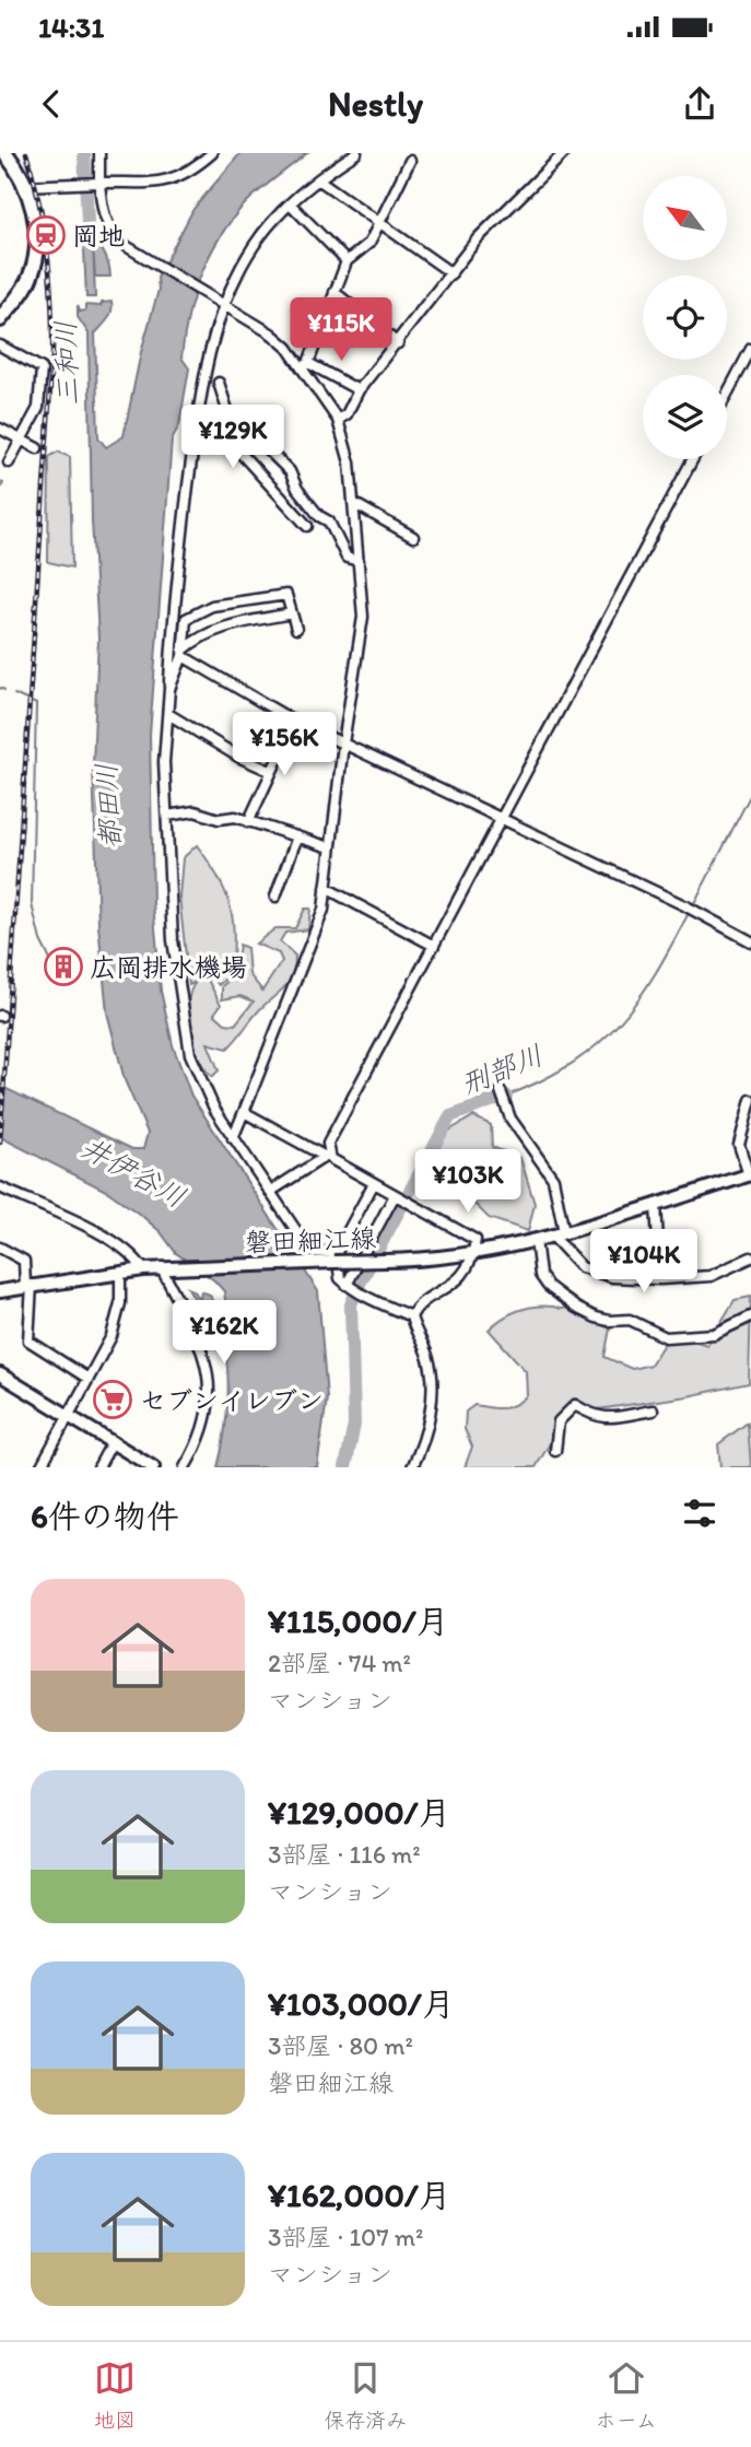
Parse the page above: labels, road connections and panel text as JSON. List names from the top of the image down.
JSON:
{
  "streets": {
    "main road": ["磐田細江線"]
  },
  "water": [
    "三和川",
    "都田川",
    "刑部川",
    "井伊谷川"
  ],
  "places": {
    "station": ["岡地"],
    "building": ["広岡排水機場"],
    "supermarket": ["セブンイレブン"]
  },
  "north": "top left",
  "page": {
    "status": "14:31",
    "header": "Nestly",
    "price": [
      "¥115K",
      "¥129K",
      "¥156K",
      "¥103K",
      "¥104K",
      "¥162K"
    ],
    "heading": "6件の物件",
    "list": [
      {
        "name": "¥115,000/月",
        "note": "2部屋 · 74 m² · マンション"
      },
      {
        "name": "¥129,000/月",
        "note": "3部屋 · 116 m² · マンション"
      },
      {
        "name": "¥103,000/月",
        "note": "3部屋 · 80 m² · 磐田細江線"
      },
      {
        "name": "¥162,000/月",
        "note": "3部屋 · 107 m² · マンション"
      }
    ],
    "tabs": ["地図", "保存済み", "ホーム"]
  }
}
